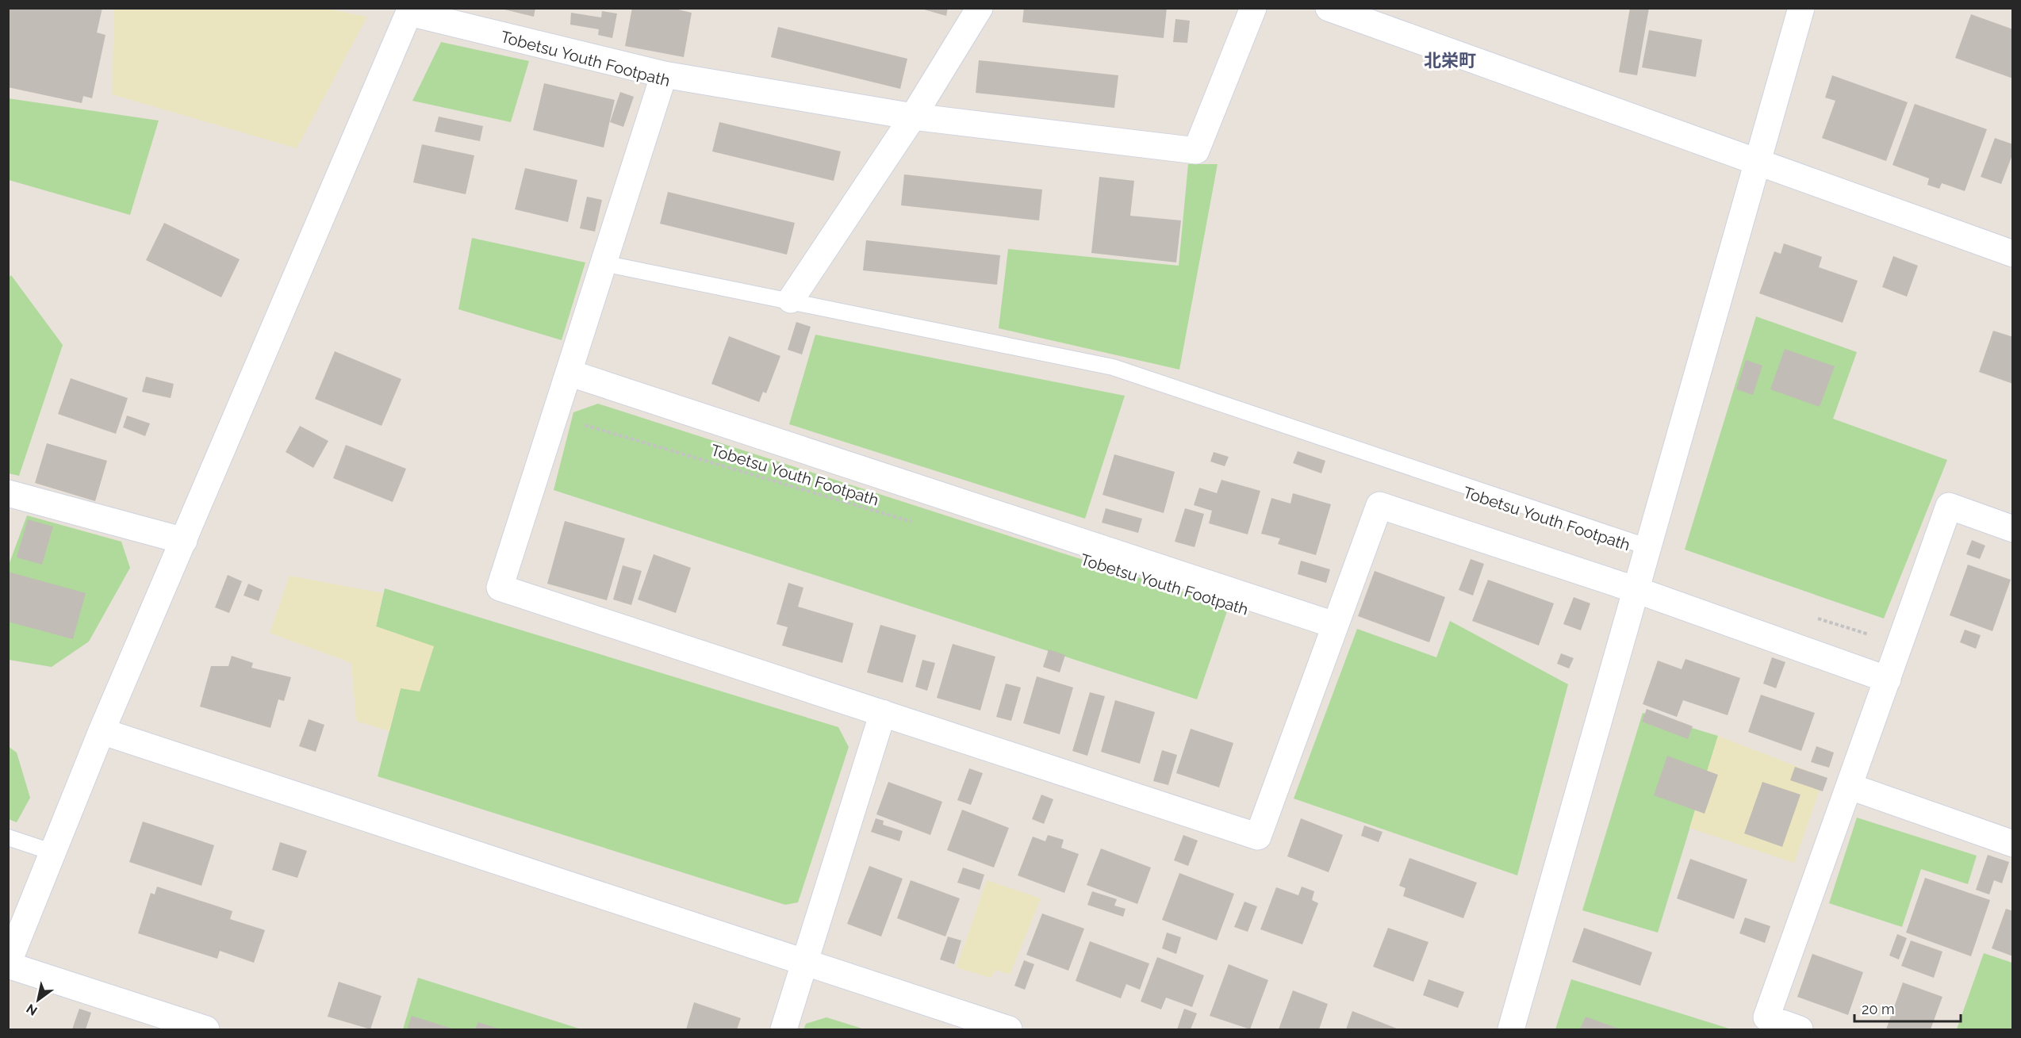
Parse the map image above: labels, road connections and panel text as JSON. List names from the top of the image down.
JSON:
{
  "streets": {
    "path": ["Tobetsu Youth Footpath"]
  },
  "districts": ["北栄町"],
  "scale_bar": "20 m",
  "north": "bottom left"
}
